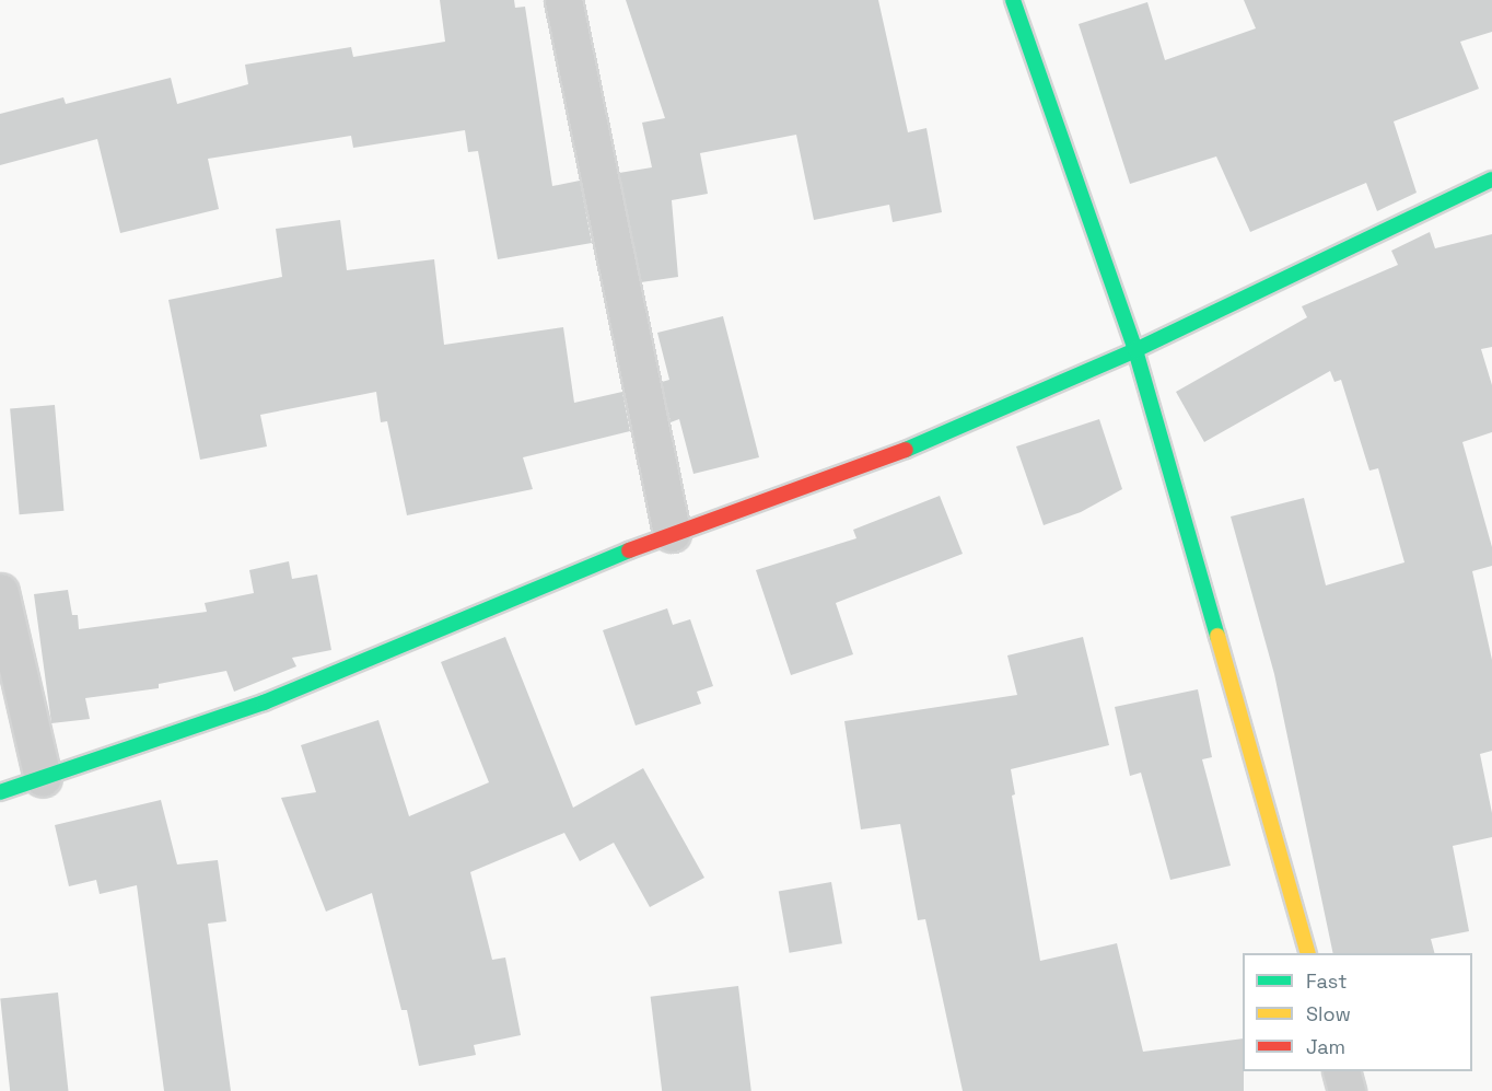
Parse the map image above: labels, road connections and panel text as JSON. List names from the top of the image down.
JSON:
{
  "legend": ["Fast", "Slow", "Jam"]
}
